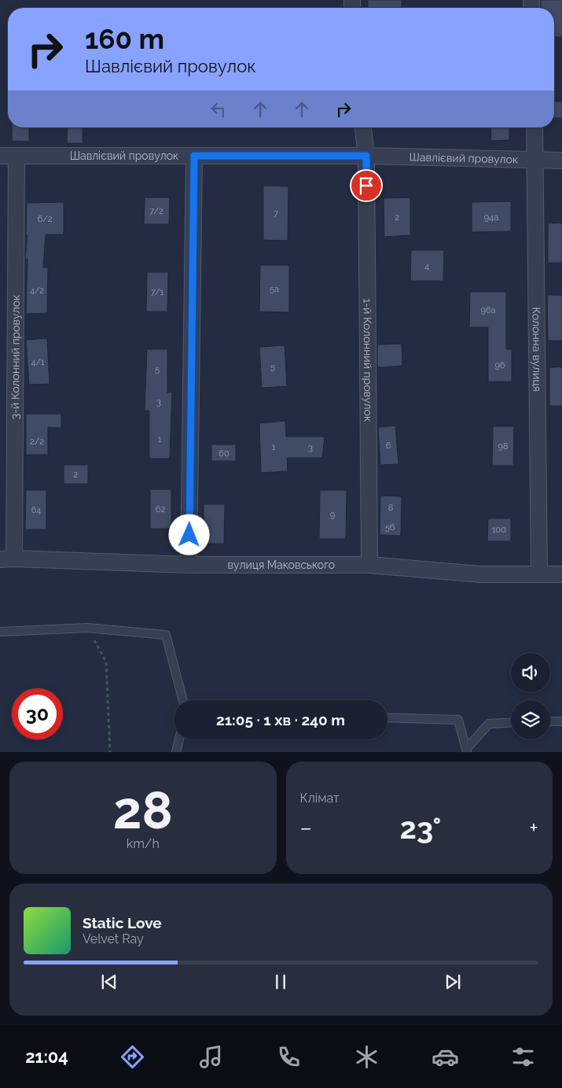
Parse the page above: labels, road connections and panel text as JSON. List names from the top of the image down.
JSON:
{
  "streets": {
    "street": [
      "Шавлієвий провулок",
      "Колонна вулиця",
      "3-й Колонний провулок",
      "1-й Колонний провулок",
      "вулиця Маковського"
    ]
  },
  "crossings": [
    ["Шавлієвий провулок", "Колонна вулиця"],
    ["Шавлієвий провулок", "3-й Колонний провулок"],
    ["Шавлієвий провулок", "1-й Колонний провулок"],
    ["Колонна вулиця", "вулиця Маковського"],
    ["3-й Колонний провулок", "вулиця Маковського"],
    ["1-й Колонний провулок", "вулиця Маковського"]
  ],
  "house_numbers": [
    "7/2",
    "7",
    "2",
    "94а",
    "6/2",
    "4",
    "5а",
    "4/2",
    "7/1",
    "96а",
    "4/1",
    "96",
    "5",
    "5",
    "3",
    "1",
    "2/2",
    "6",
    "98",
    "1",
    "3",
    "60",
    "2",
    "8",
    "62",
    "64",
    "9",
    "56",
    "100"
  ],
  "page": {
    "turn": ["160 m", "Шавлієвий провулок"],
    "limit": "30",
    "trip": "21:05 · 1 хв · 240 m",
    "tile": [
      ["28", "km/h"],
      "Клімат"
    ],
    "heat": ["−", "23°", "+"],
    "song": ["Static Love", "Velvet Ray"],
    "tabs": "21:04"
  }
}
